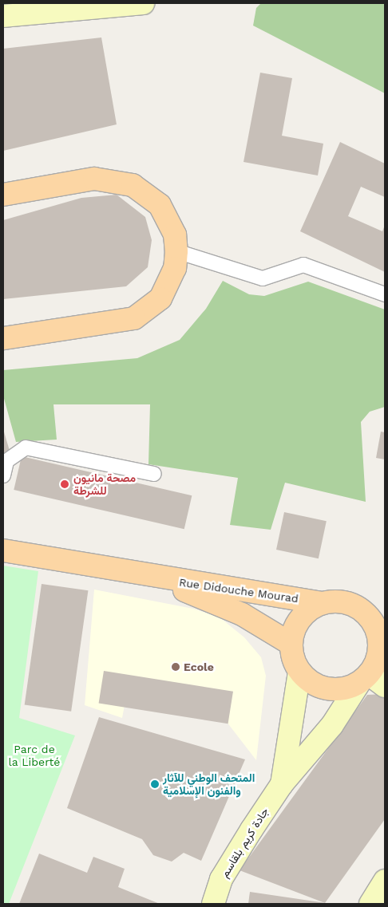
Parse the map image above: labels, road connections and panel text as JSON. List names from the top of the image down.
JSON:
{
  "streets": {
    "main road": ["Rue Didouche Mourad", "جادة كريم بلقاسم"]
  },
  "crossings": [
    ["Rue Didouche Mourad", "جادة كريم بلقاسم"]
  ],
  "parks": ["Parc de la Liberté"],
  "places": ["مصحة مانيون للشرطة", "Ecole", "المتحف الوطني للآثار والفنون الإسلامية"]
}
